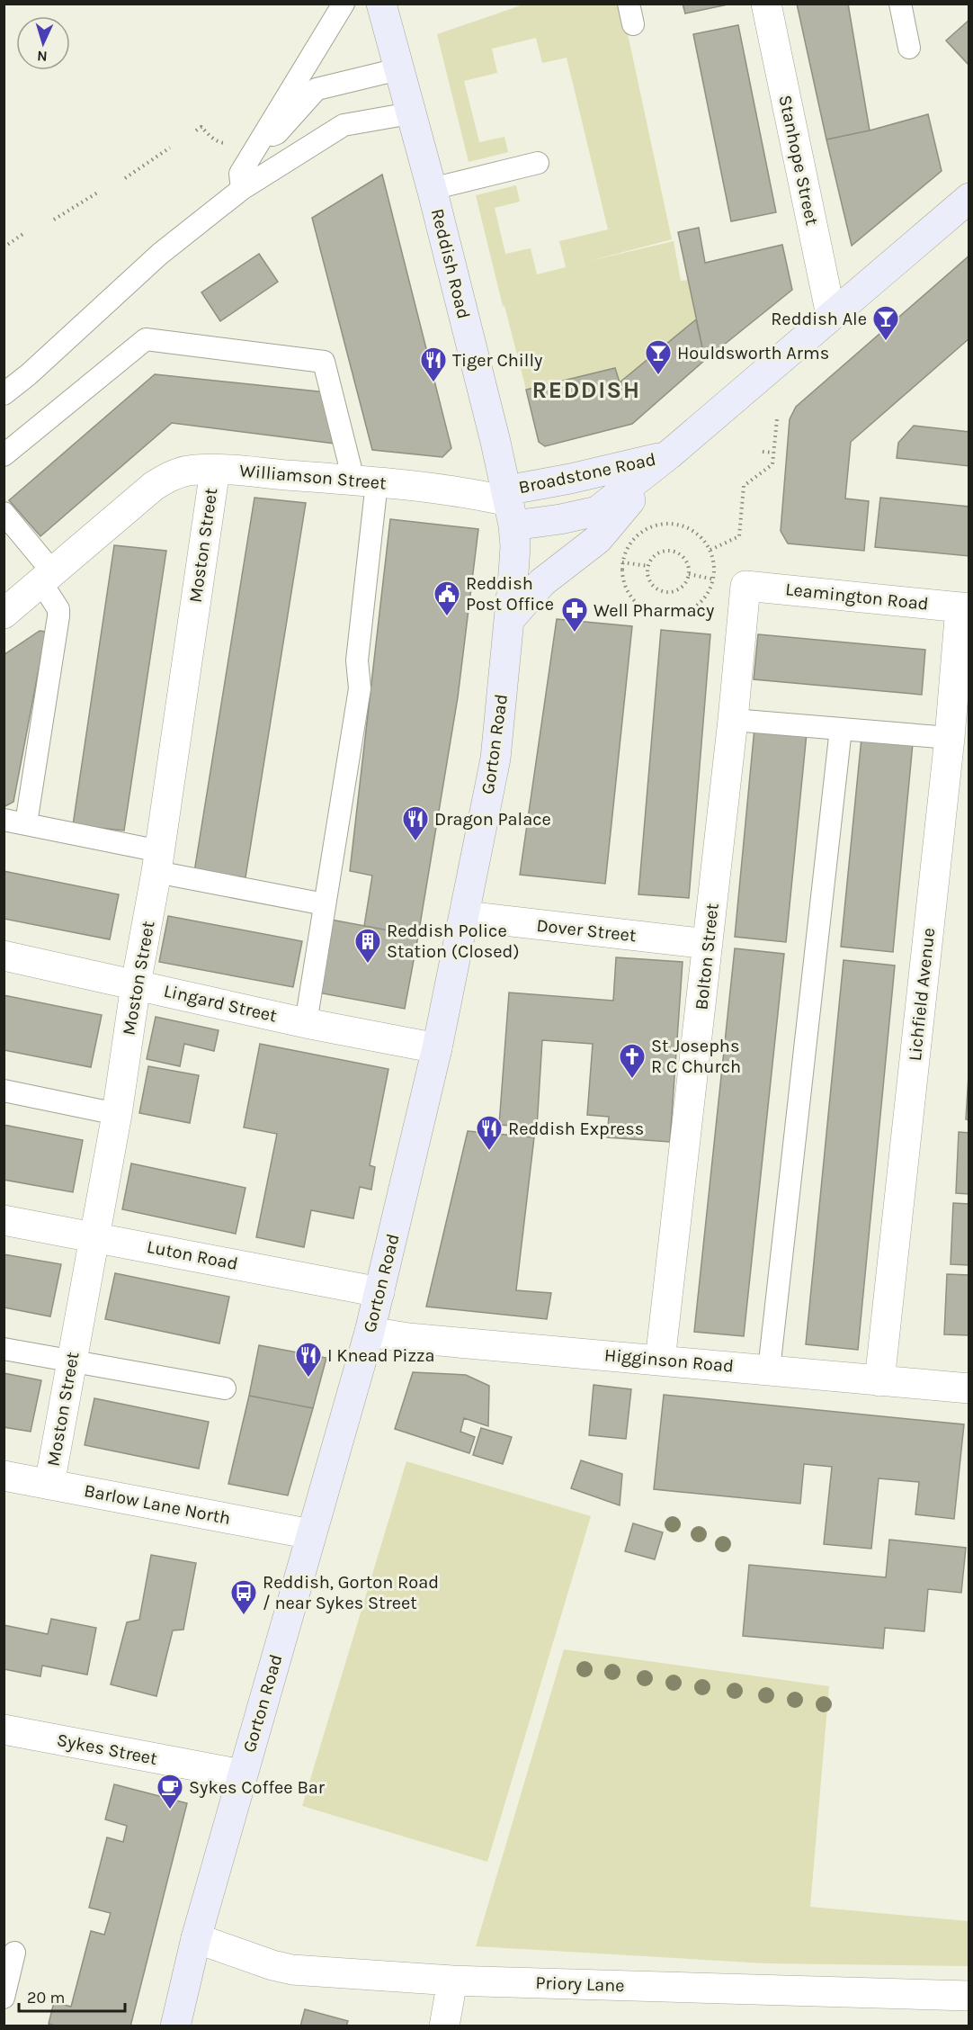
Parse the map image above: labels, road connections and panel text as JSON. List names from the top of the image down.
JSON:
{
  "streets": {
    "main road": ["Reddish Road", "Broadstone Road", "Gorton Road"],
    "street": [
      "Stanhope Street",
      "Williamson Street",
      "Moston Street",
      "Leamington Road",
      "Dover Street",
      "Bolton Street",
      "Lichfield Avenue",
      "Lingard Street",
      "Luton Road",
      "Higginson Road",
      "Barlow Lane North",
      "Sykes Street",
      "Priory Lane"
    ]
  },
  "crossings": [
    ["Stanhope Street", "Broadstone Road"],
    ["Reddish Road", "Broadstone Road"],
    ["Reddish Road", "Williamson Street"],
    ["Reddish Road", "Gorton Road"],
    ["Broadstone Road", "Williamson Street"],
    ["Broadstone Road", "Gorton Road"],
    ["Williamson Street", "Moston Street"],
    ["Williamson Street", "Gorton Road"],
    ["Moston Street", "Lingard Street"],
    ["Moston Street", "Luton Road"],
    ["Moston Street", "Barlow Lane North"],
    ["Leamington Road", "Bolton Street"],
    ["Leamington Road", "Lichfield Avenue"],
    ["Gorton Road", "Dover Street"],
    ["Gorton Road", "Lingard Street"],
    ["Gorton Road", "Luton Road"],
    ["Gorton Road", "Higginson Road"],
    ["Gorton Road", "Barlow Lane North"],
    ["Gorton Road", "Sykes Street"],
    ["Gorton Road", "Priory Lane"],
    ["Dover Street", "Bolton Street"],
    ["Bolton Street", "Higginson Road"],
    ["Lichfield Avenue", "Higginson Road"]
  ],
  "districts": ["REDDISH"],
  "places": {
    "bar": ["Reddish Ale", "Houldsworth Arms"],
    "restaurant": [
      "Tiger Chilly",
      "Dragon Palace",
      "Reddish Express",
      "I Knead Pizza"
    ],
    "public building": ["Reddish Post Office"],
    "pharmacy": ["Well Pharmacy"],
    "building": ["Reddish Police Station (Closed)"],
    "church": ["St Josephs R C Church"],
    "bus stop": ["Reddish, Gorton Road / near Sykes Street"],
    "cafe": ["Sykes Coffee Bar"]
  },
  "scale_bar": "20 m",
  "north": "bottom"
}
